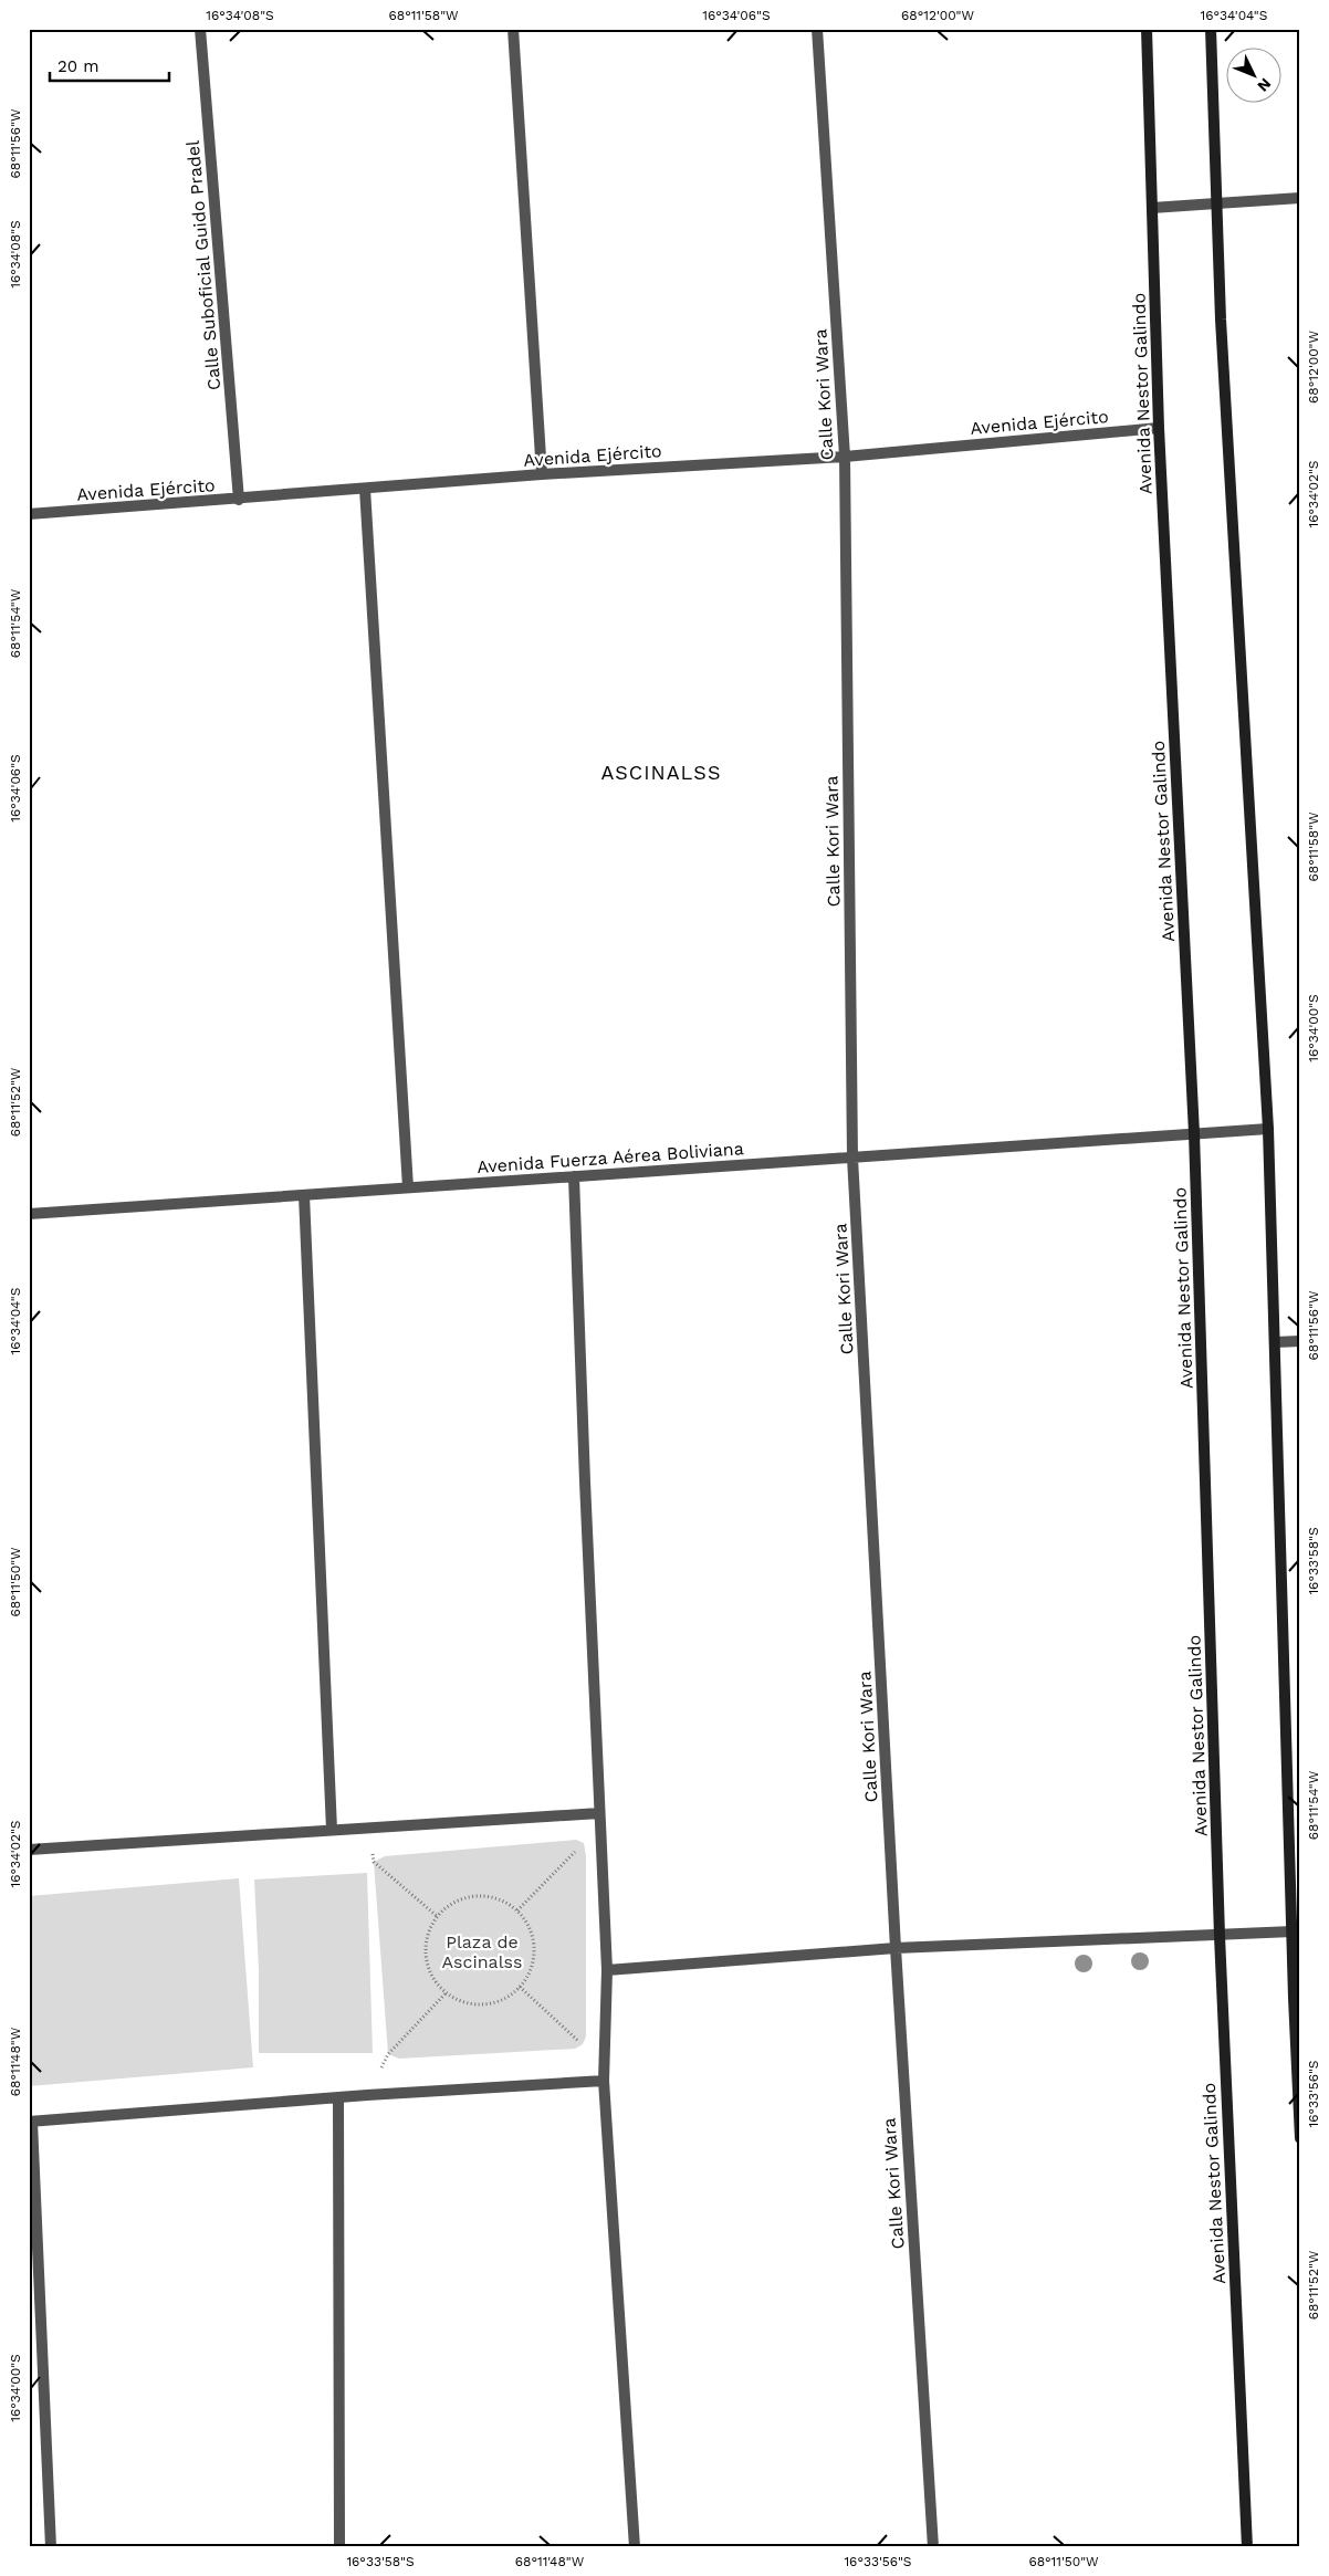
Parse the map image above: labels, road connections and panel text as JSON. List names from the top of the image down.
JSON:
{
  "streets": {
    "main road": ["Avenida Nestor Galindo"],
    "street": [
      "Calle Suboficial Guido Pradel",
      "Calle Kori Wara",
      "Avenida Ejército",
      "Avenida Fuerza Aérea Boliviana"
    ]
  },
  "crossings": [
    ["Calle Suboficial Guido Pradel", "Avenida Ejército"],
    ["Avenida Nestor Galindo", "Avenida Ejército"],
    ["Avenida Nestor Galindo", "Avenida Fuerza Aérea Boliviana"],
    ["Calle Kori Wara", "Avenida Ejército"],
    ["Calle Kori Wara", "Avenida Fuerza Aérea Boliviana"]
  ],
  "districts": ["ASCINALSS"],
  "parks": ["Plaza de Ascinalss"],
  "scale_bar": "20 m",
  "north": "bottom right",
  "coordinates": [
    "16°34'08\"S",
    "68°11'58\"W",
    "16°34'06\"S",
    "68°12'00\"W",
    "16°34'04\"S",
    "68°11'56\"W",
    "16°34'02\"S",
    "68°11'54\"W",
    "16°34'00\"S",
    "68°11'52\"W",
    "16°33'58\"S",
    "68°11'50\"W",
    "68°11'48\"W",
    "16°33'56\"S"
  ]
}
